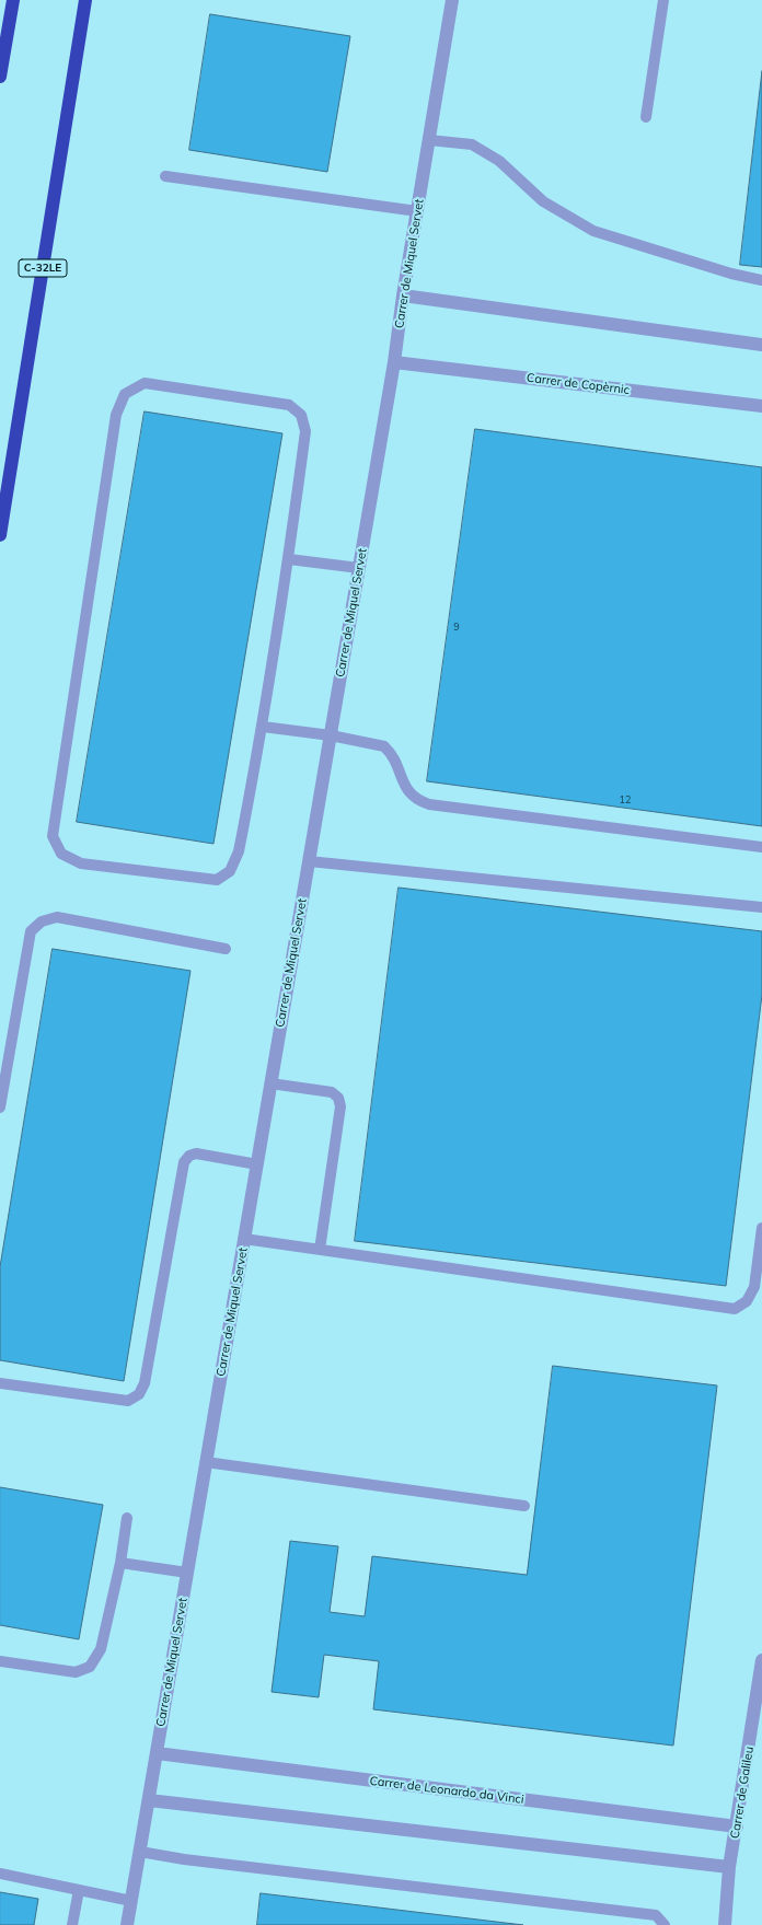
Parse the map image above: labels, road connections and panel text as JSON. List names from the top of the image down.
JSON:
{
  "streets": {
    "highway": ["C-32LE"],
    "street": [
      "Carrer de Miquel Servet",
      "Carrer de Copèrnic",
      "Carrer de Leonardo da Vinci",
      "Carrer de Galileu"
    ]
  },
  "crossings": [
    ["Carrer de Miquel Servet", "Carrer de Copèrnic"],
    ["Carrer de Miquel Servet", "Carrer de Leonardo da Vinci"],
    ["Carrer de Leonardo da Vinci", "Carrer de Galileu"]
  ],
  "house_numbers": ["9", "12"]
}
